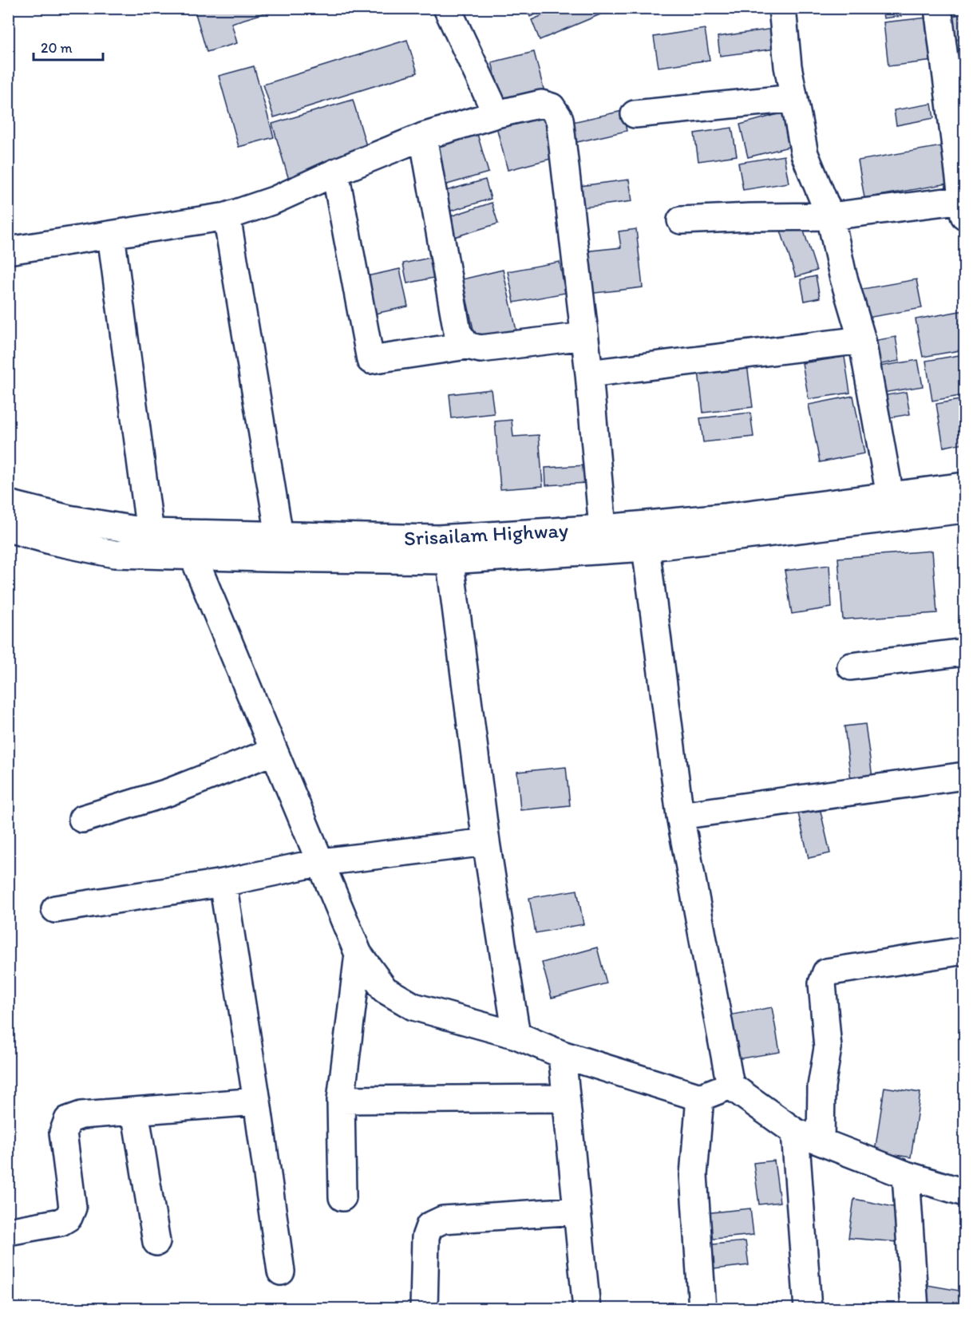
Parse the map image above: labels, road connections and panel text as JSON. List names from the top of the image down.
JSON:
{
  "streets": {
    "main road": ["Srisailam Highway"]
  },
  "scale_bar": "20 m"
}
